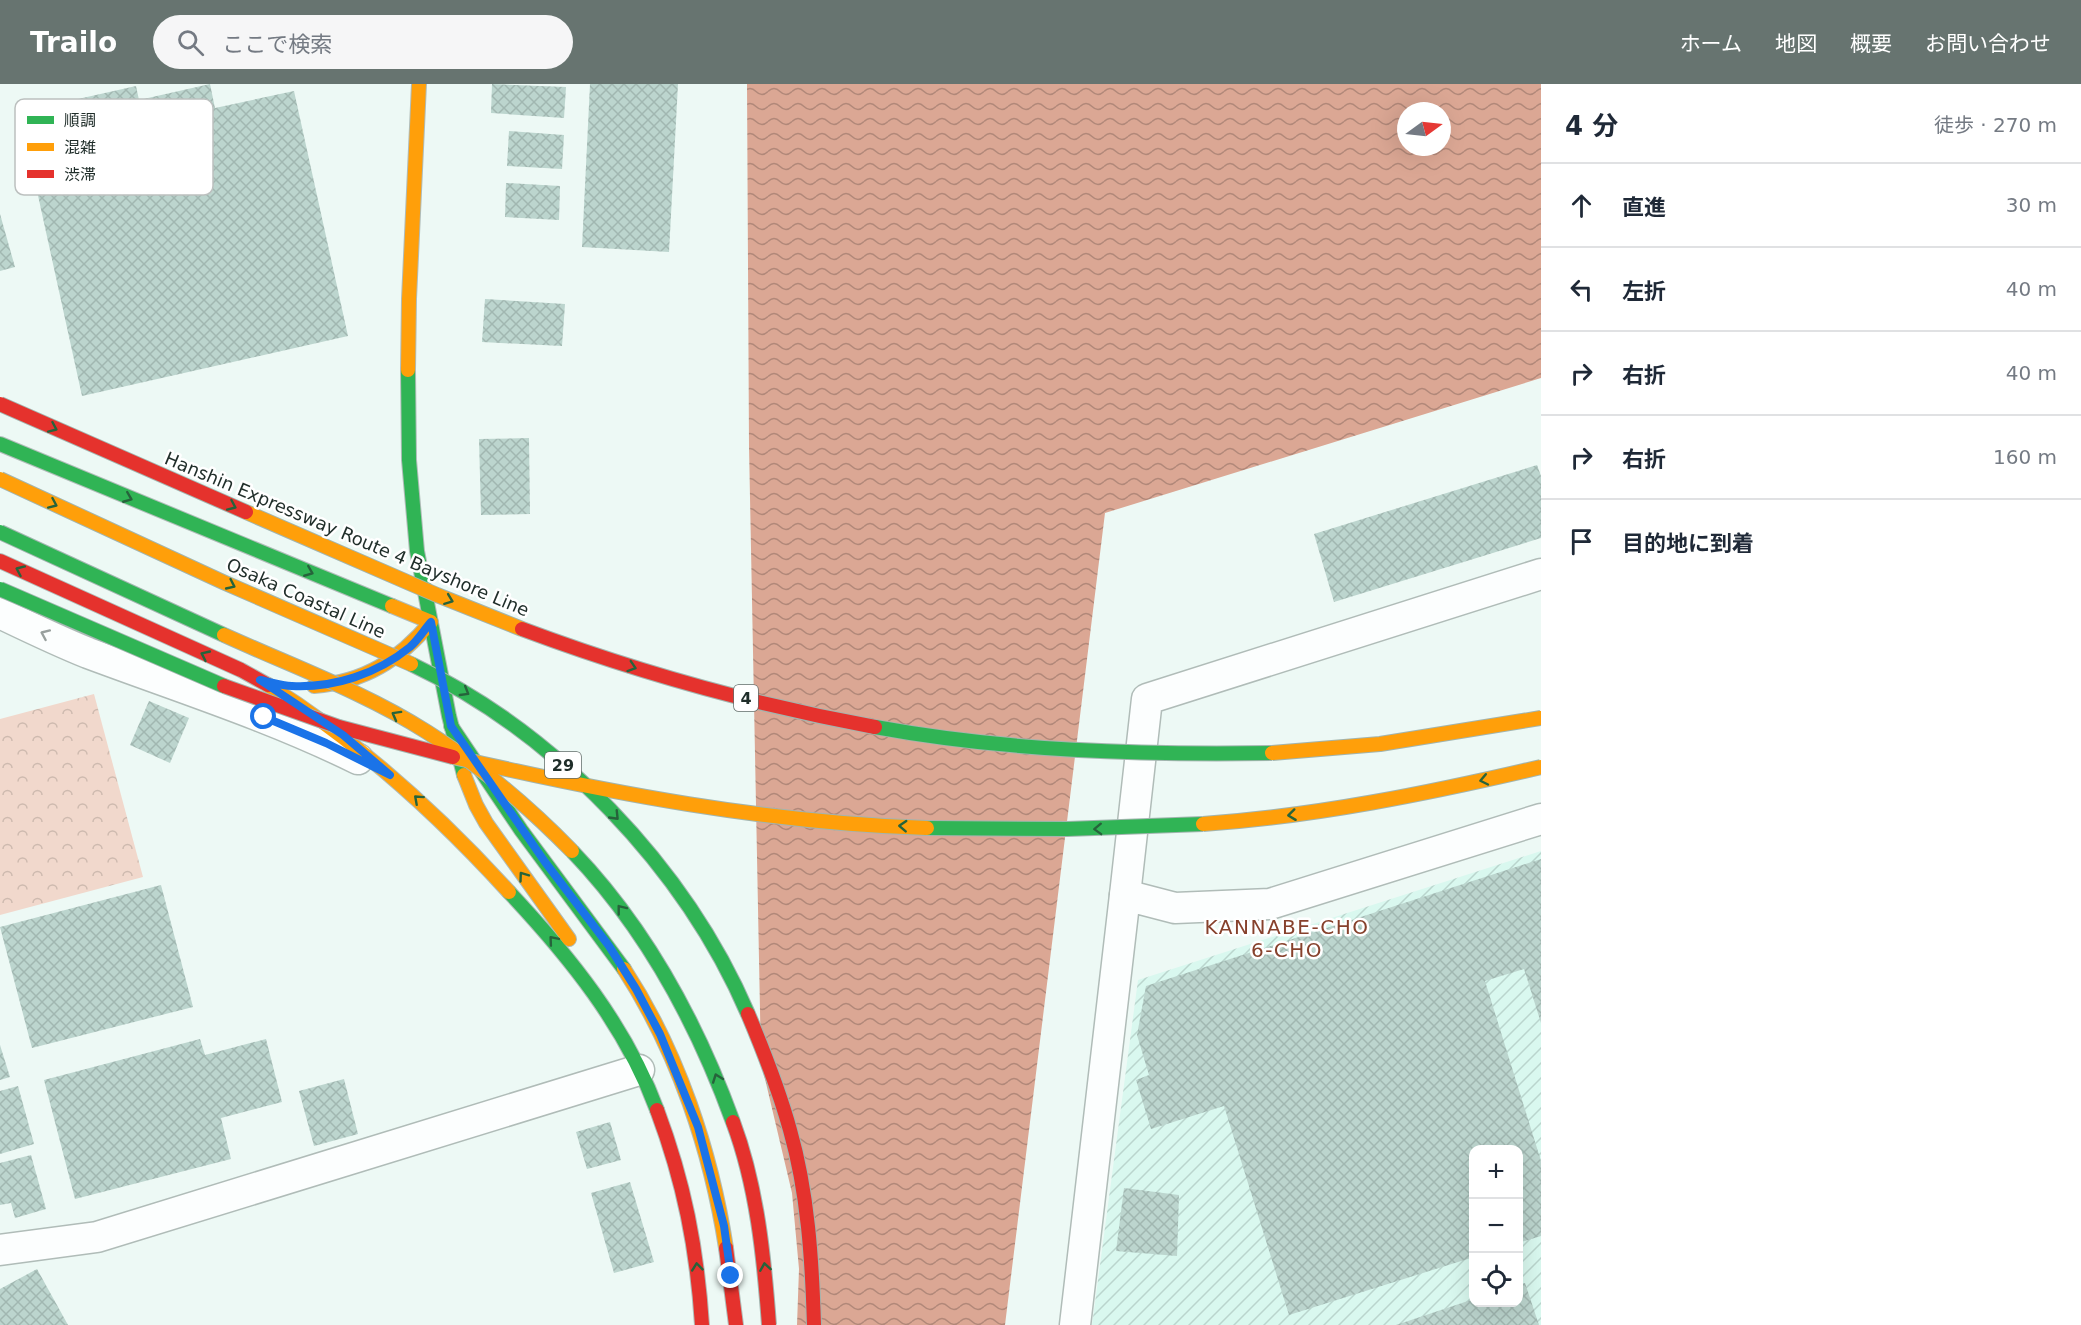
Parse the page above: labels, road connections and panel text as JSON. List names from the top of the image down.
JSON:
{
  "streets": {
    "main road": [
      "Hanshin Expressway Route 4 Bayshore Line",
      "Osaka Coastal Line",
      "4",
      "29"
    ]
  },
  "districts": ["KANNABE-CHO 6-CHO"],
  "legend": ["順調", "混雑", "渋滞"],
  "north": "right",
  "page": {
    "header": "Trailo",
    "search": "ここで検索",
    "nav": [
      "ホーム",
      "地図",
      "概要",
      "お問い合わせ"
    ],
    "heading": ["4 分", "徒歩 · 270 m"],
    "list": [
      ["直進", "30 m"],
      ["左折", "40 m"],
      ["右折", "40 m"],
      ["右折", "160 m"],
      "目的地に到着"
    ],
    "map_buttons": ["+", "−"]
  }
}
